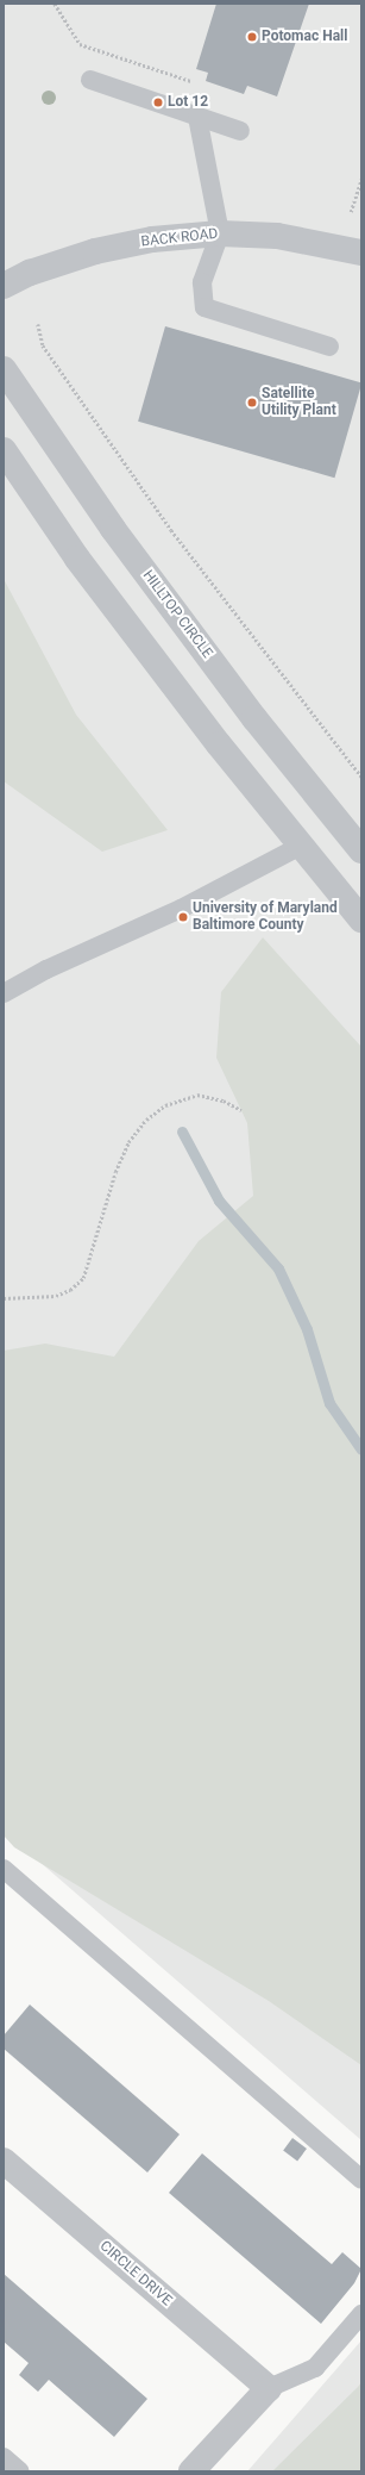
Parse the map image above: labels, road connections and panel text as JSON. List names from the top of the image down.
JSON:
{
  "streets": {
    "street": ["BACK ROAD", "HILLTOP CIRCLE", "CIRCLE DRIVE"]
  },
  "places": [
    "Potomac Hall",
    "Lot 12",
    "Satellite Utility Plant",
    "University of Maryland Baltimore County"
  ]
}
